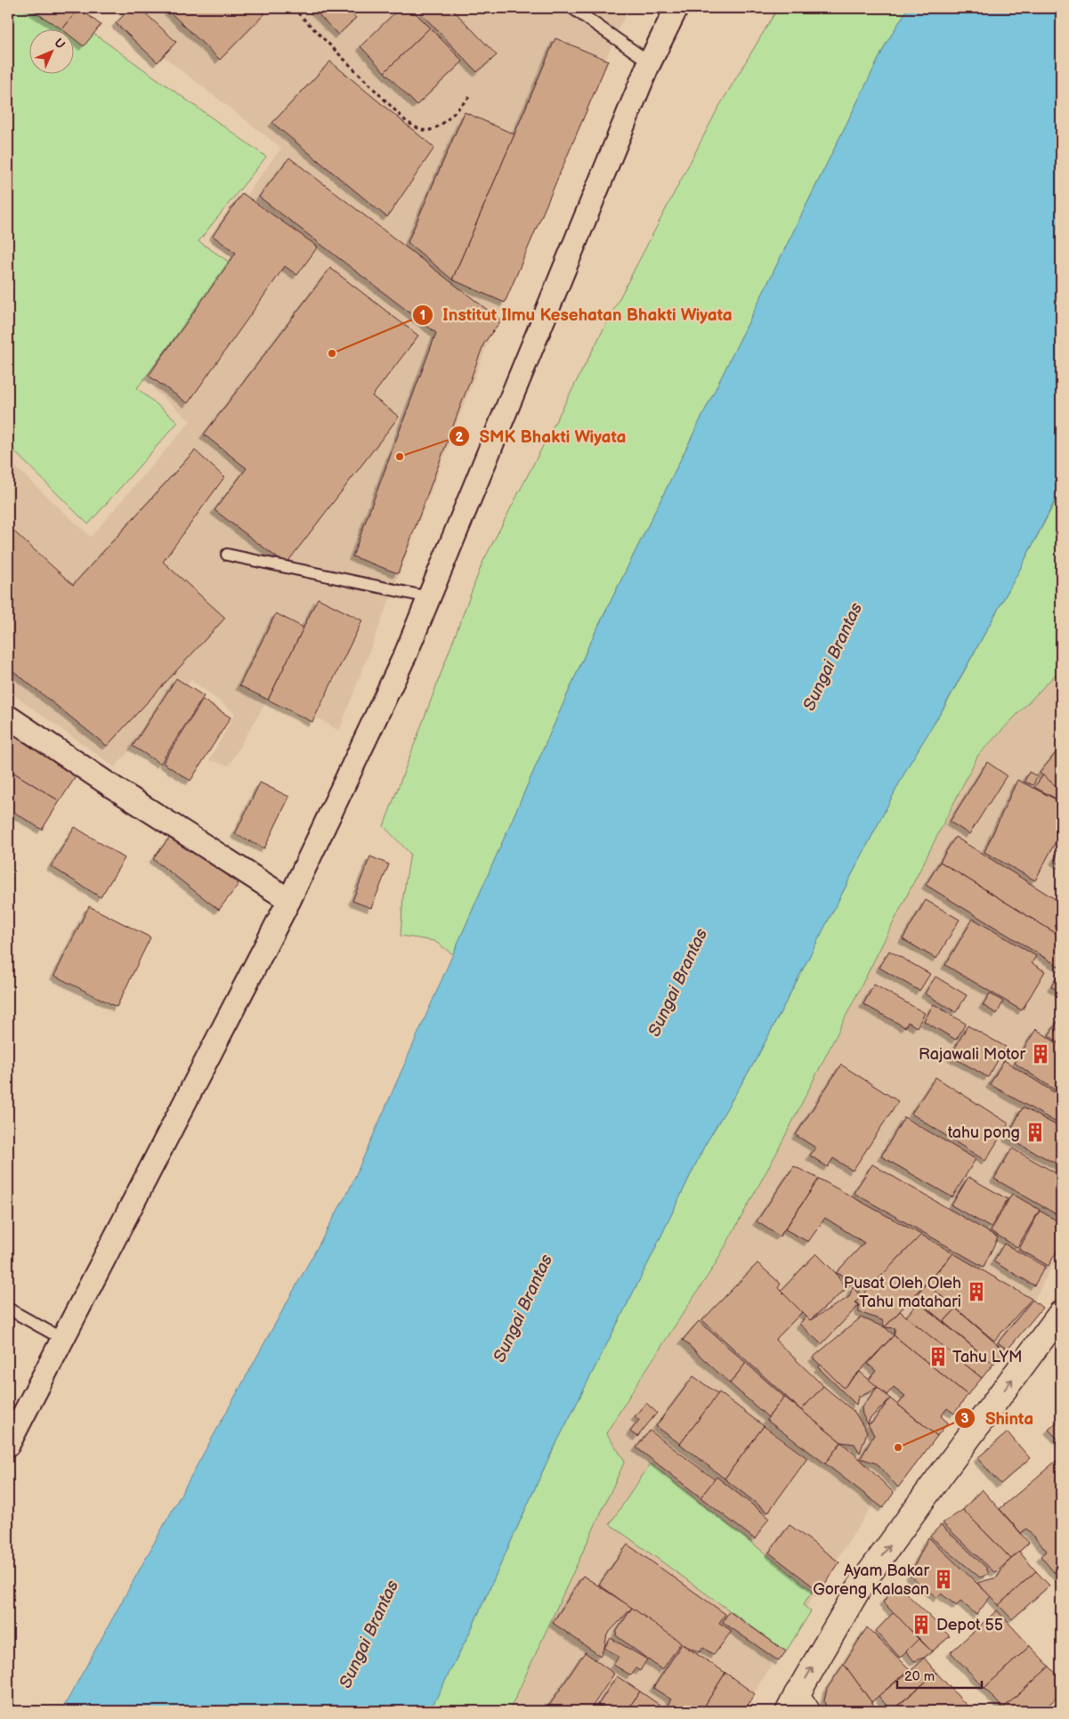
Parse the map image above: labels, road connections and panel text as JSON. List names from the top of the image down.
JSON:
{
  "water": ["Sungai Brantas"],
  "places": {
    "other": ["Institut Ilmu Kesehatan Bhakti Wiyata", "SMK Bhakti Wiyata", "Shinta"],
    "building": [
      "Rajawali Motor",
      "tahu pong",
      "Pusat Oleh Oleh Tahu matahari",
      "Tahu LYM",
      "Ayam Bakar Goreng Kalasan",
      "Depot 55"
    ]
  },
  "scale_bar": "20 m",
  "north": "top right"
}
